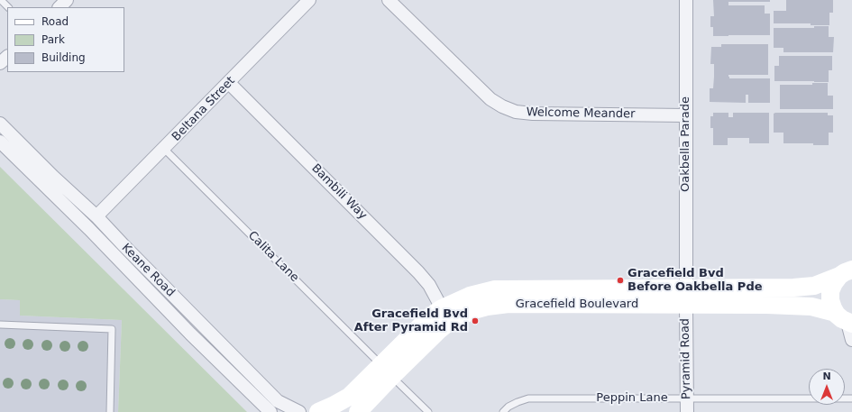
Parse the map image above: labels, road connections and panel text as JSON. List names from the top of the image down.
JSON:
{
  "streets": {
    "street": [
      "Beltana Street",
      "Welcome Meander",
      "Oakbella Parade",
      "Bambili Way",
      "Keane Road",
      "Gracefield Boulevard",
      "Pyramid Road"
    ],
    "lane": ["Calita Lane", "Peppin Lane"]
  },
  "crossings": [
    ["Beltana Street", "Bambili Way"],
    ["Beltana Street", "Calita Lane"],
    ["Beltana Street", "Keane Road"],
    ["Welcome Meander", "Oakbella Parade"],
    ["Oakbella Parade", "Gracefield Boulevard"],
    ["Oakbella Parade", "Pyramid Road"],
    ["Bambili Way", "Gracefield Boulevard"],
    ["Calita Lane", "Gracefield Boulevard"],
    ["Gracefield Boulevard", "Pyramid Road"],
    ["Pyramid Road", "Peppin Lane"]
  ],
  "places": ["Gracefield Bvd Before Oakbella Pde", "Gracefield Bvd After Pyramid Rd"],
  "legend": ["Road", "Park", "Building"],
  "north": "top"
}
